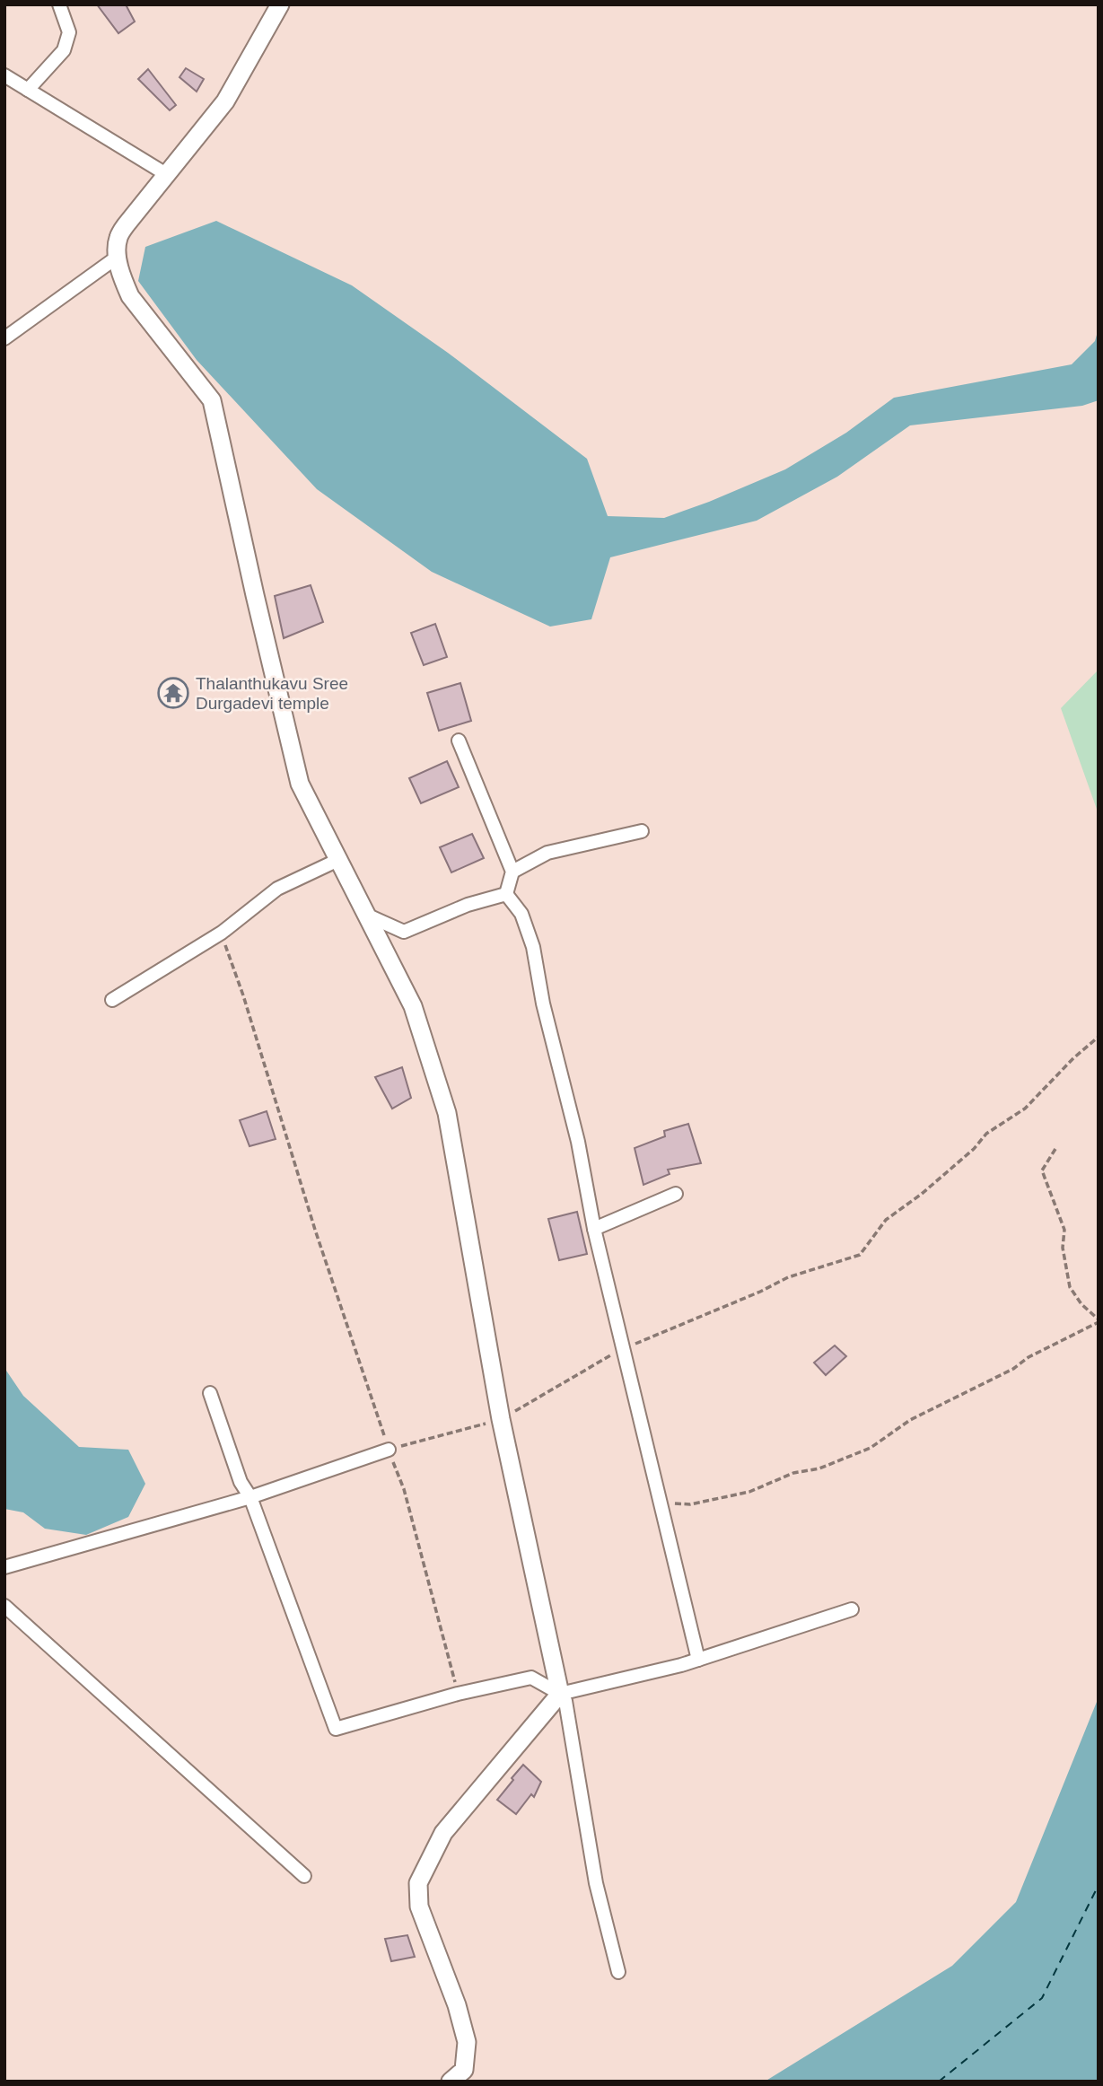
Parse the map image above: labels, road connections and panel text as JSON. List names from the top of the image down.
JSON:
{
  "places": {
    "temple": ["Thalanthukavu Sree Durgadevi temple"]
  }
}
